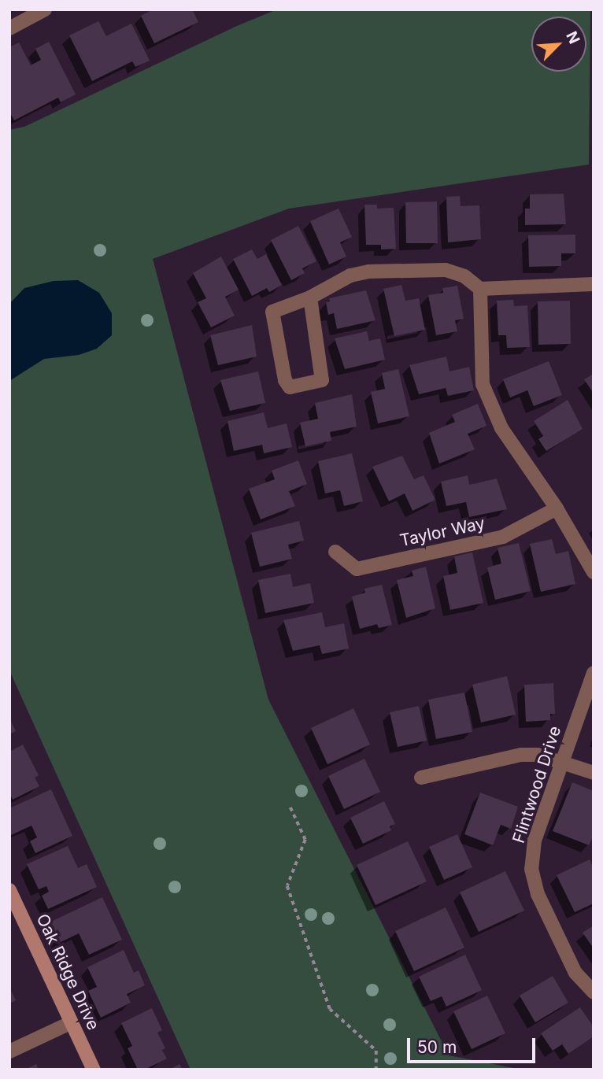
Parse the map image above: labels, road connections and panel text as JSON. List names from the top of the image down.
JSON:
{
  "streets": {
    "street": ["Taylor Way", "Flintwood Drive", "Oak Ridge Drive"]
  },
  "scale_bar": "50 m",
  "north": "top right"
}
